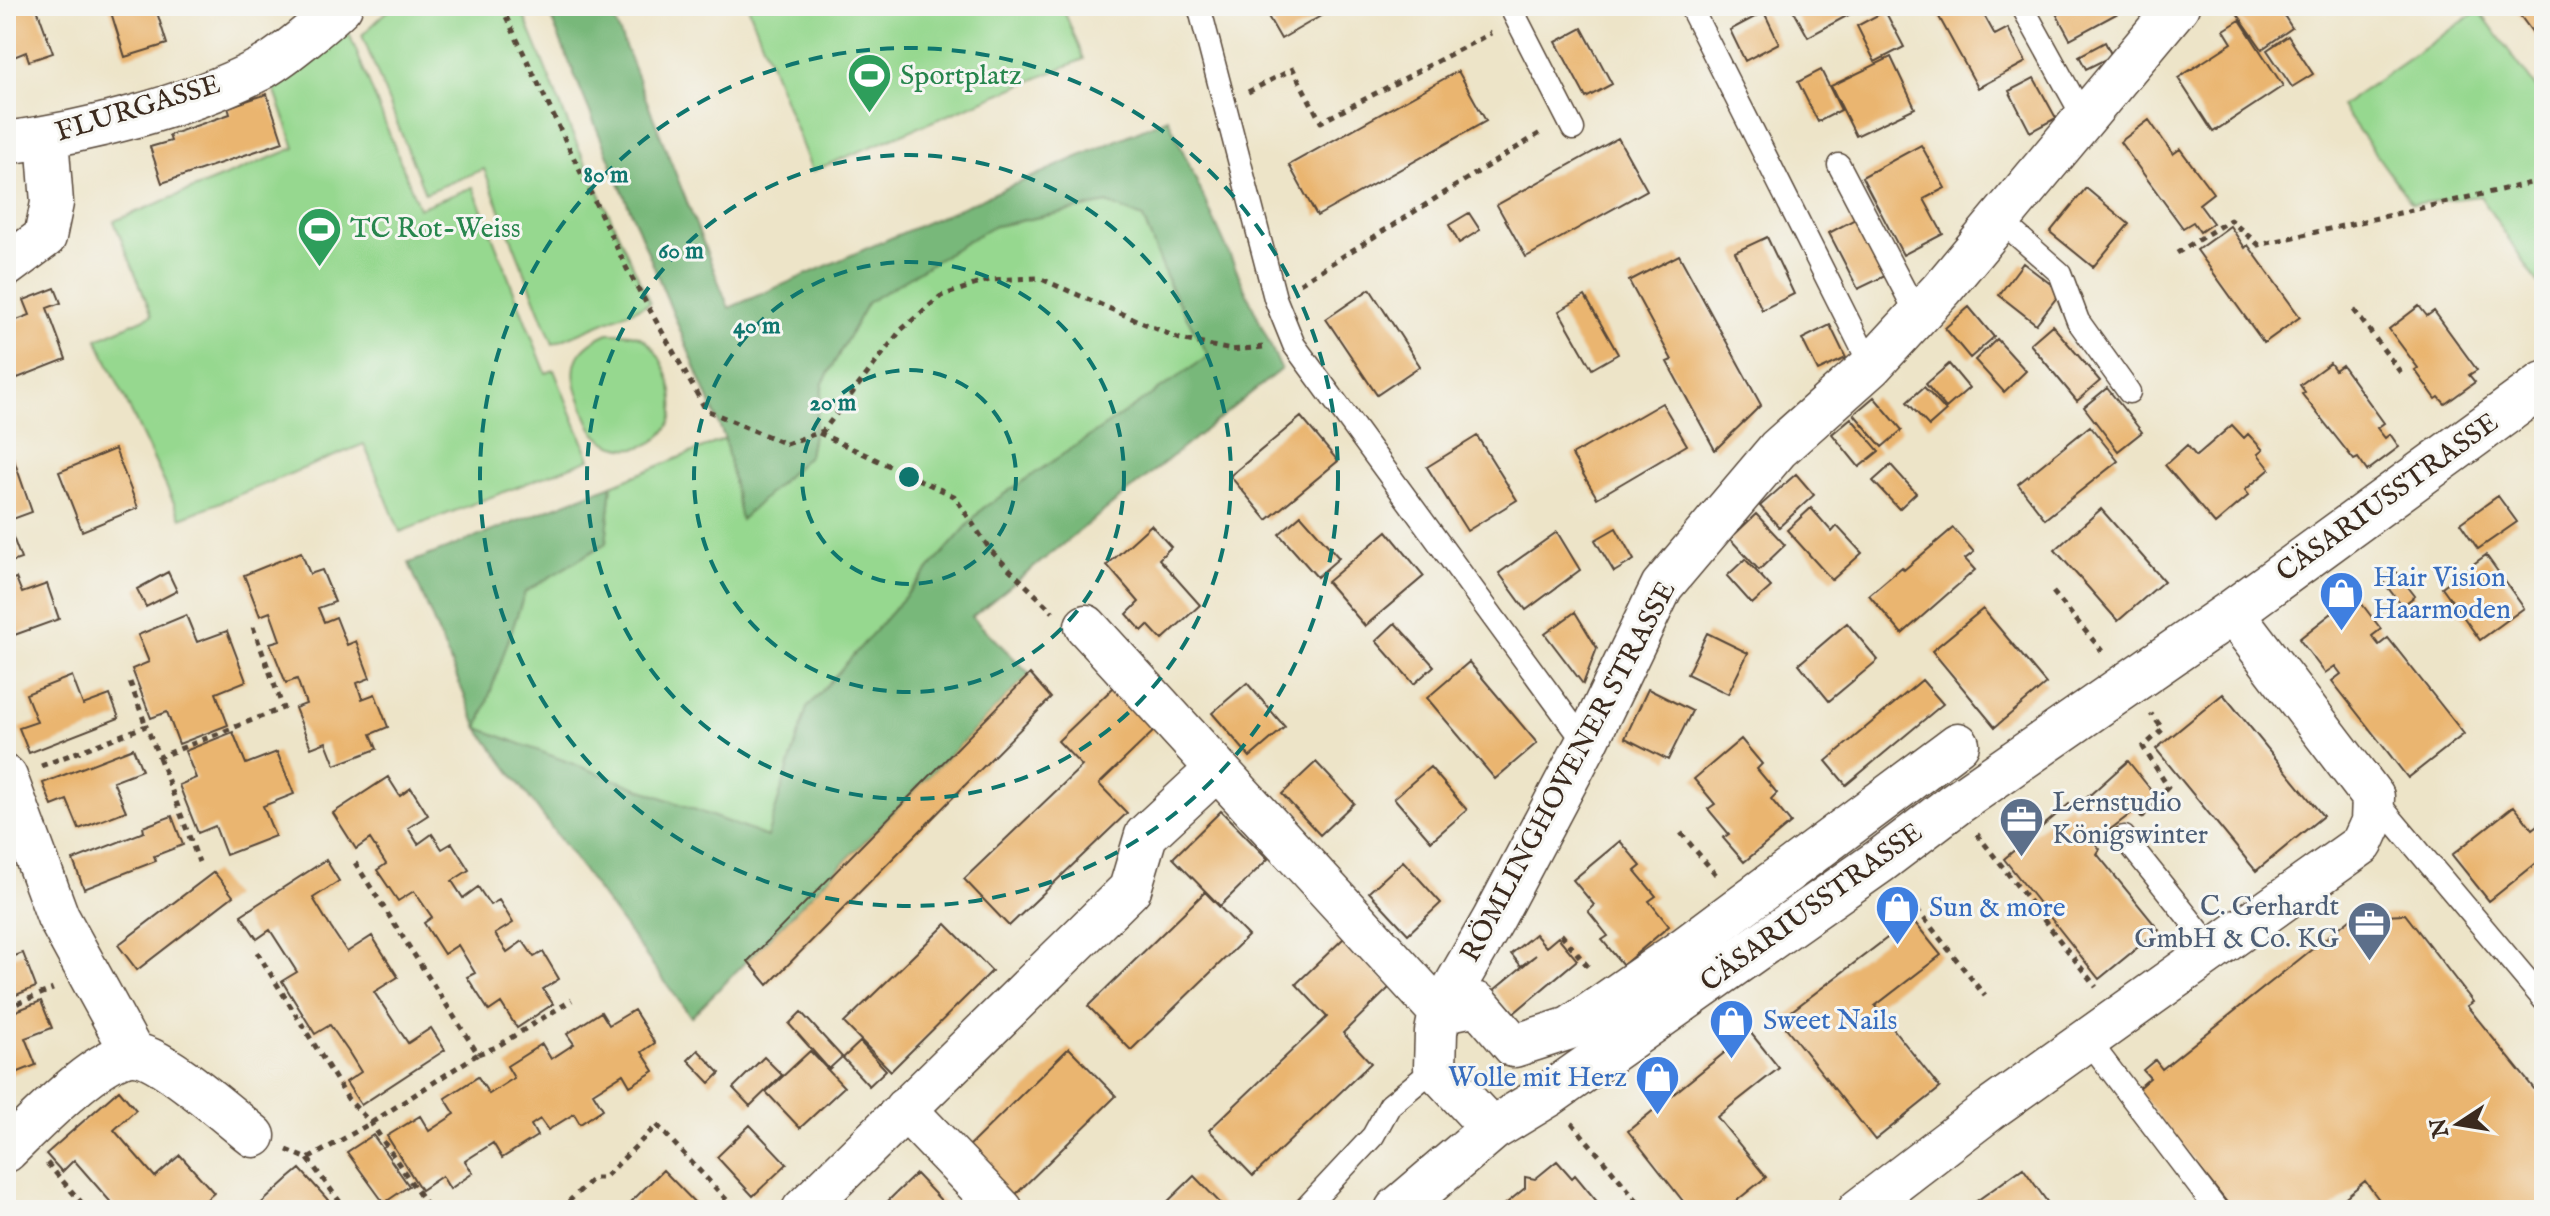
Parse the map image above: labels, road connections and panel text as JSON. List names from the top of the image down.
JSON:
{
  "streets": {
    "main road": ["CÄSARIUSSTRASSE"],
    "street": ["FLURGASSE", "RÖMLINGHOVENER STRASSE"]
  },
  "places": {
    "sports": ["Sportplatz", "TC Rot-Weiss"],
    "shop": [
      "Hair Vision Haarmoden",
      "Sun & more",
      "Sweet Nails",
      "Wolle mit Herz"
    ],
    "office": ["Lernstudio Königswinter", "C. Gerhardt GmbH & Co. KG"]
  },
  "north": "left",
  "rings": [
    "80 m",
    "60 m",
    "40 m",
    "20 m"
  ]
}
